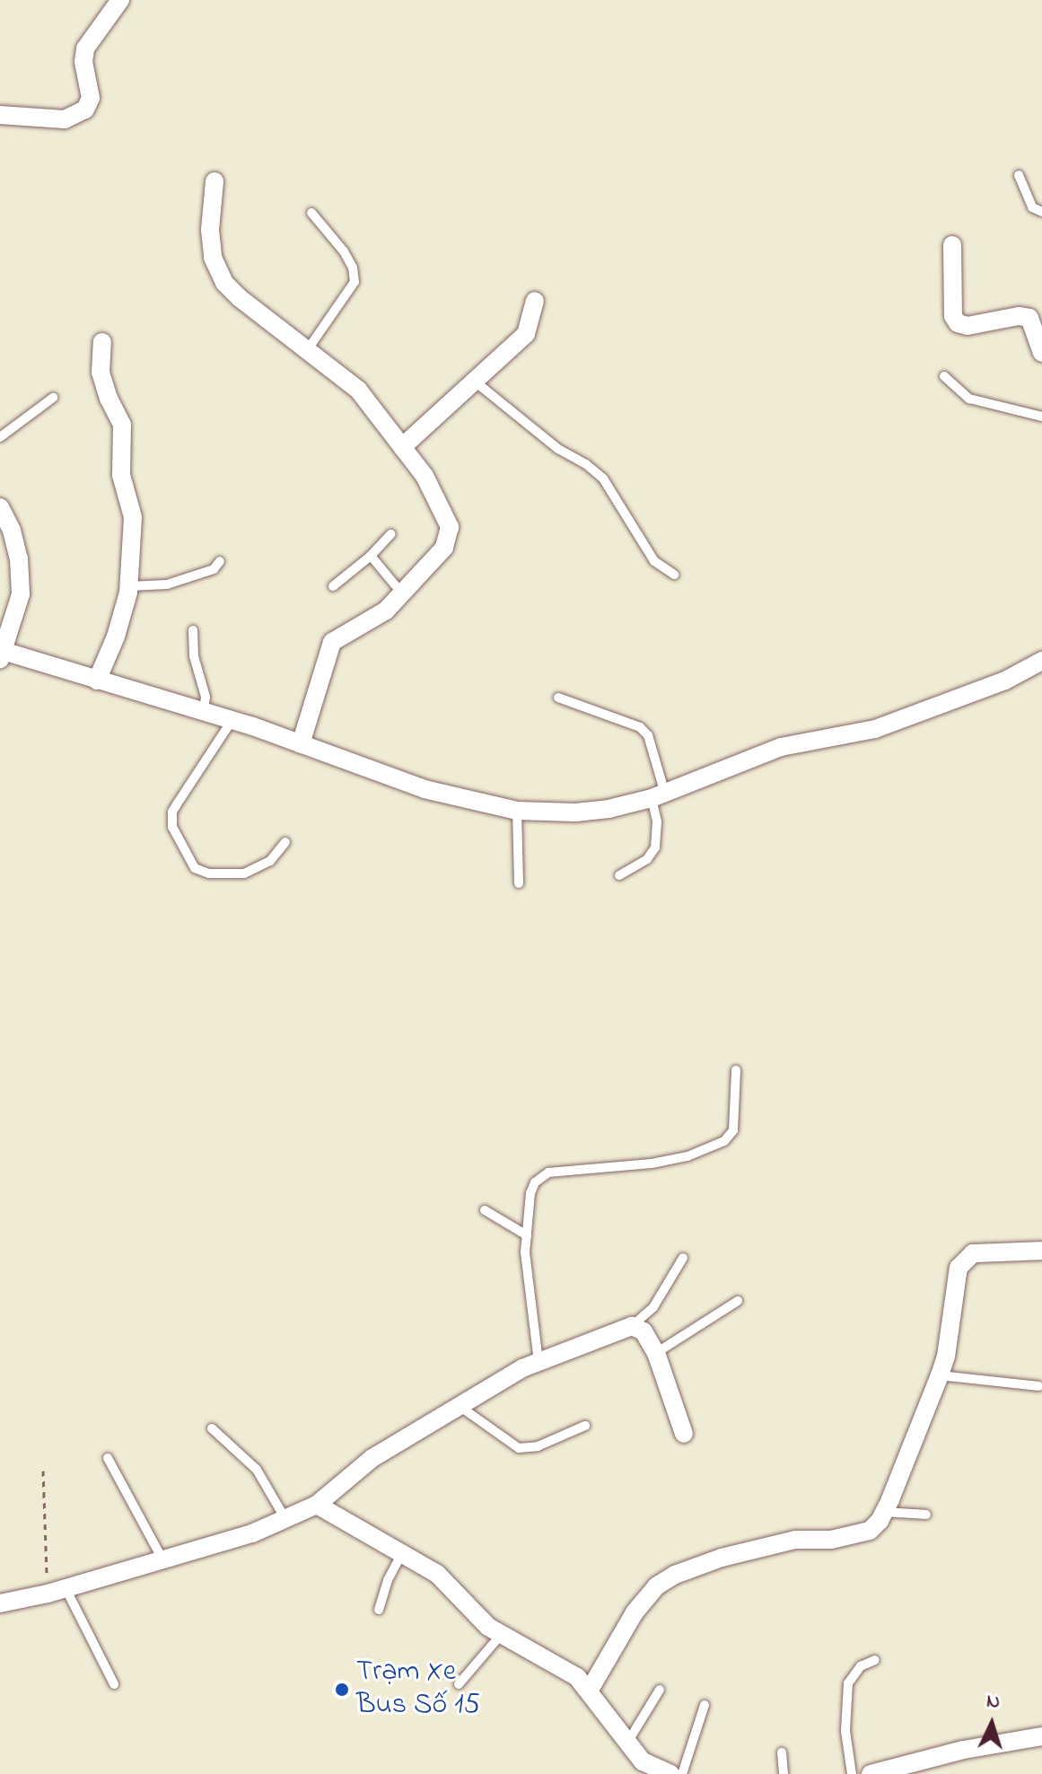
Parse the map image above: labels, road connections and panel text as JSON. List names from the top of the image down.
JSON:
{
  "places": ["Trạm Xe Bus Số 15"],
  "north": "top"
}
